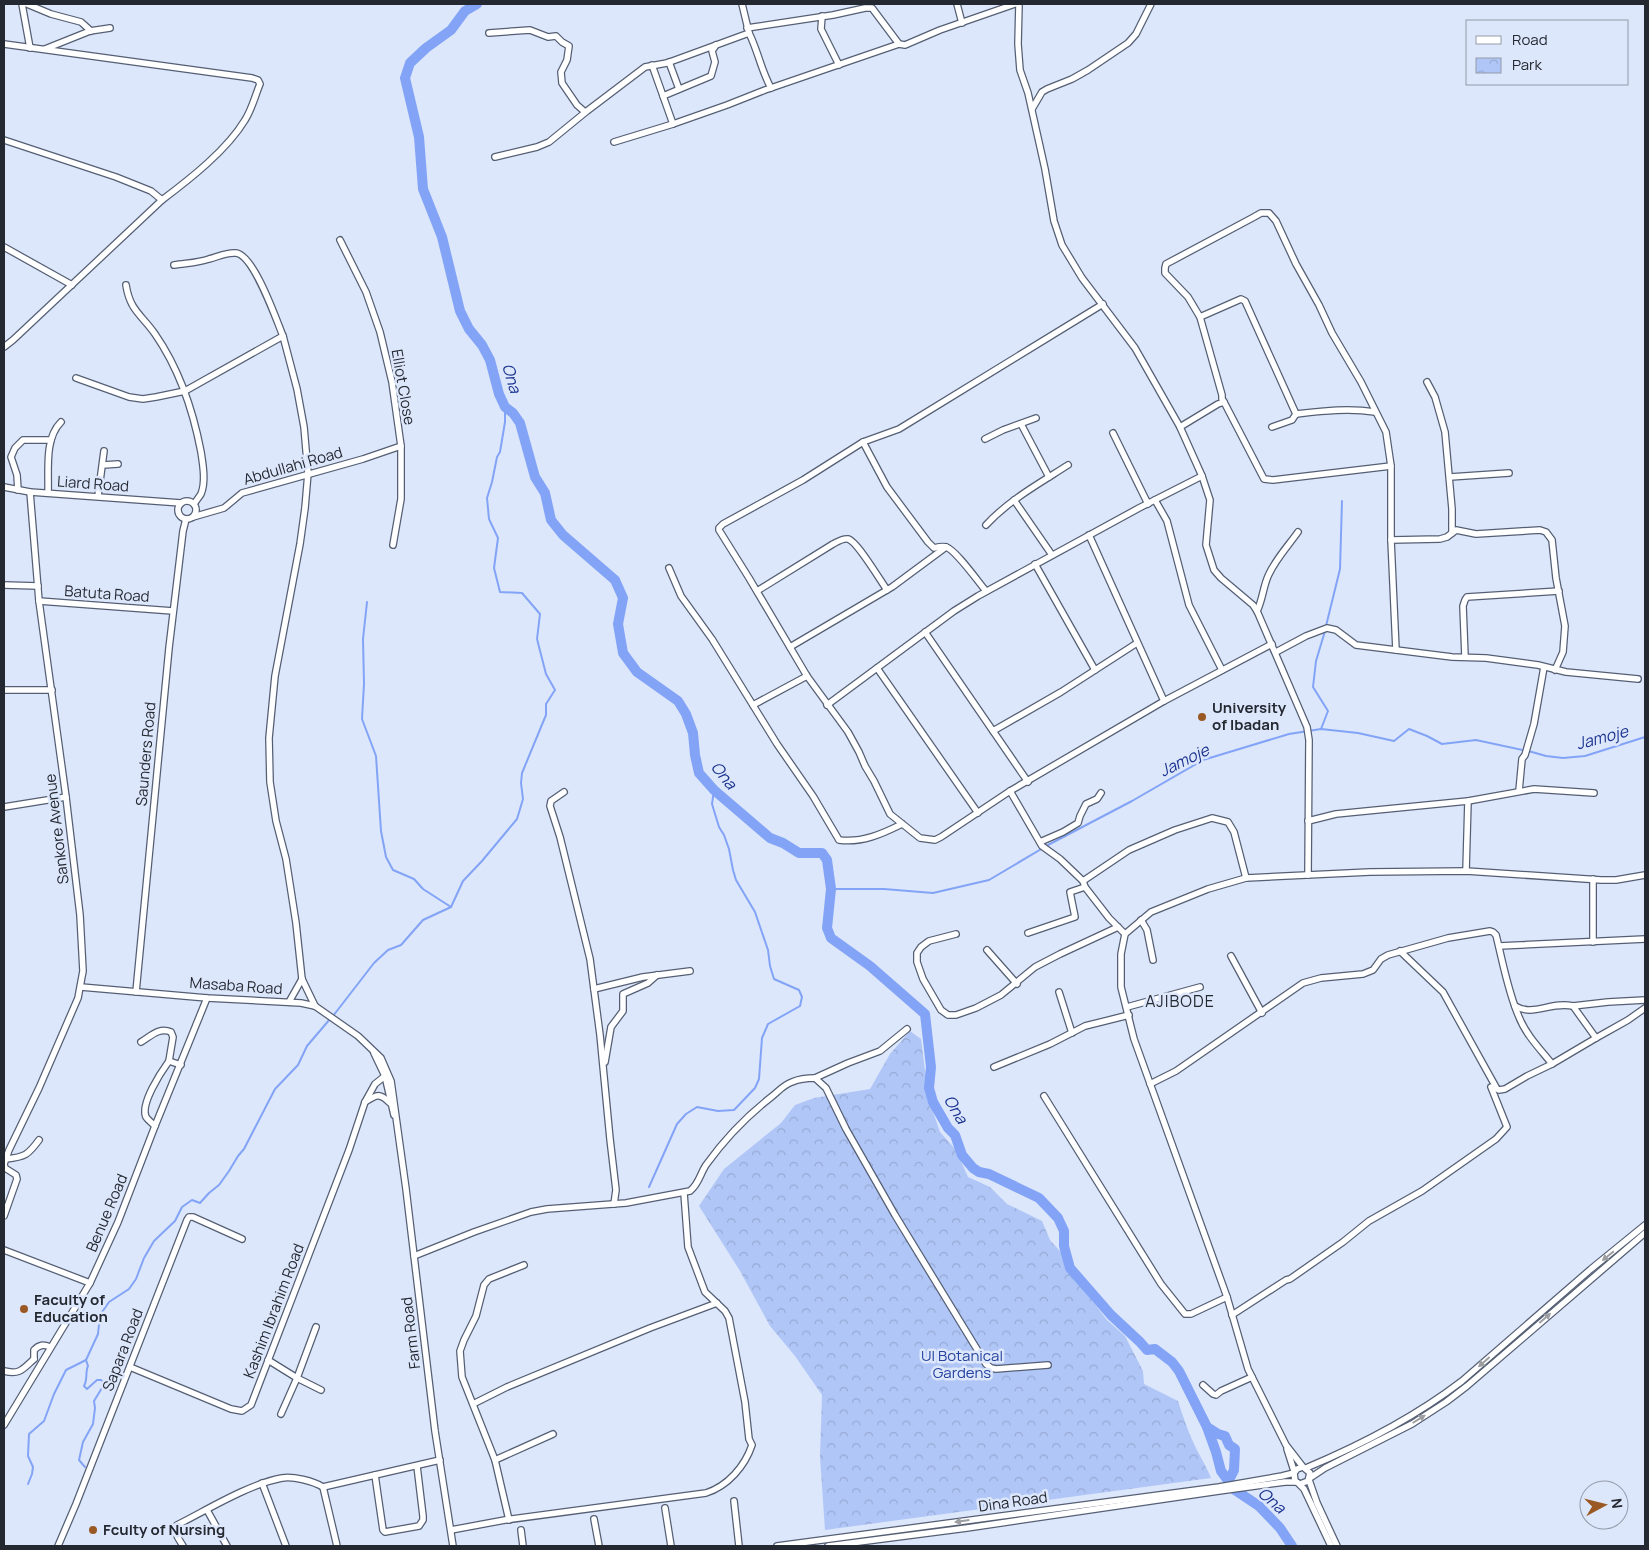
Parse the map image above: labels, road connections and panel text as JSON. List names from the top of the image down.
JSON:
{
  "streets": {
    "street": [
      "Elliot Close",
      "Abdullahi Road",
      "Liard Road",
      "Batuta Road",
      "Saunders Road",
      "Sankore Avenue",
      "Masaba Road",
      "Benue Road",
      "Kashim Ibrahim Road",
      "Farm Road",
      "Sapara Road",
      "Dina Road"
    ]
  },
  "crossings": [
    ["Elliot Close", "Abdullahi Road"],
    ["Abdullahi Road", "Liard Road"],
    ["Abdullahi Road", "Saunders Road"],
    ["Liard Road", "Saunders Road"],
    ["Liard Road", "Sankore Avenue"],
    ["Batuta Road", "Saunders Road"],
    ["Batuta Road", "Sankore Avenue"],
    ["Saunders Road", "Masaba Road"],
    ["Sankore Avenue", "Masaba Road"],
    ["Masaba Road", "Benue Road"],
    ["Masaba Road", "Farm Road"],
    ["Kashim Ibrahim Road", "Farm Road"],
    ["Kashim Ibrahim Road", "Sapara Road"]
  ],
  "districts": ["AJIBODE"],
  "water": ["Ona", "Jamoje"],
  "parks": ["UI Botanical Gardens"],
  "places": ["University of Ibadan", "Faculty of Education", "Fculty of Nursing"],
  "legend": ["Road", "Park"],
  "north": "right"
}
